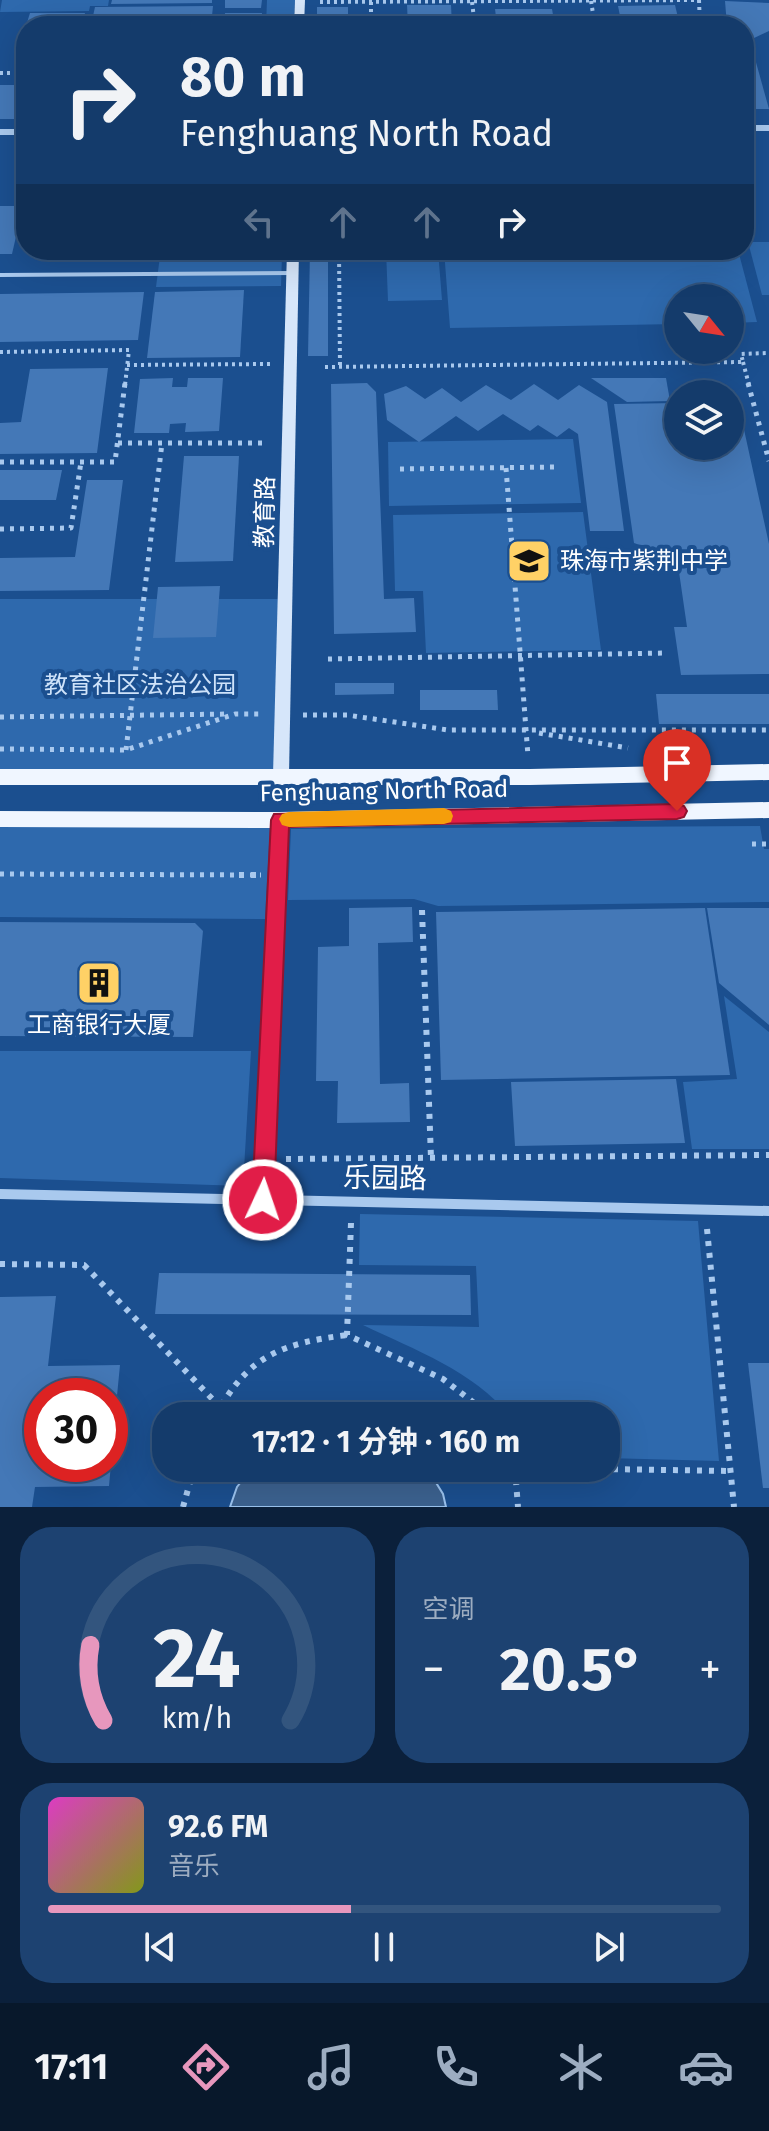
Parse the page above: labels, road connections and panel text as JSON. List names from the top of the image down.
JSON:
{
  "streets": {
    "main road": ["Fenghuang North Road"],
    "street": ["教育路", "乐园路"]
  },
  "crossings": [
    ["教育路", "Fenghuang North Road"]
  ],
  "parks": ["教育社区法治公园"],
  "places": {
    "school or university": ["珠海市紫荆中学"],
    "building": ["工商银行大厦"]
  },
  "north": "bottom right",
  "page": {
    "turn": ["80 m", "Fenghuang North Road"],
    "limit": "30",
    "trip": "17:12 · 1 分钟 · 160 m",
    "tile": "空调",
    "heat": ["−", "20.5°", "+"],
    "song": ["92.6 FM", "音乐"],
    "tabs": "17:11",
    "gauge": ["24", "km/h"]
  }
}
